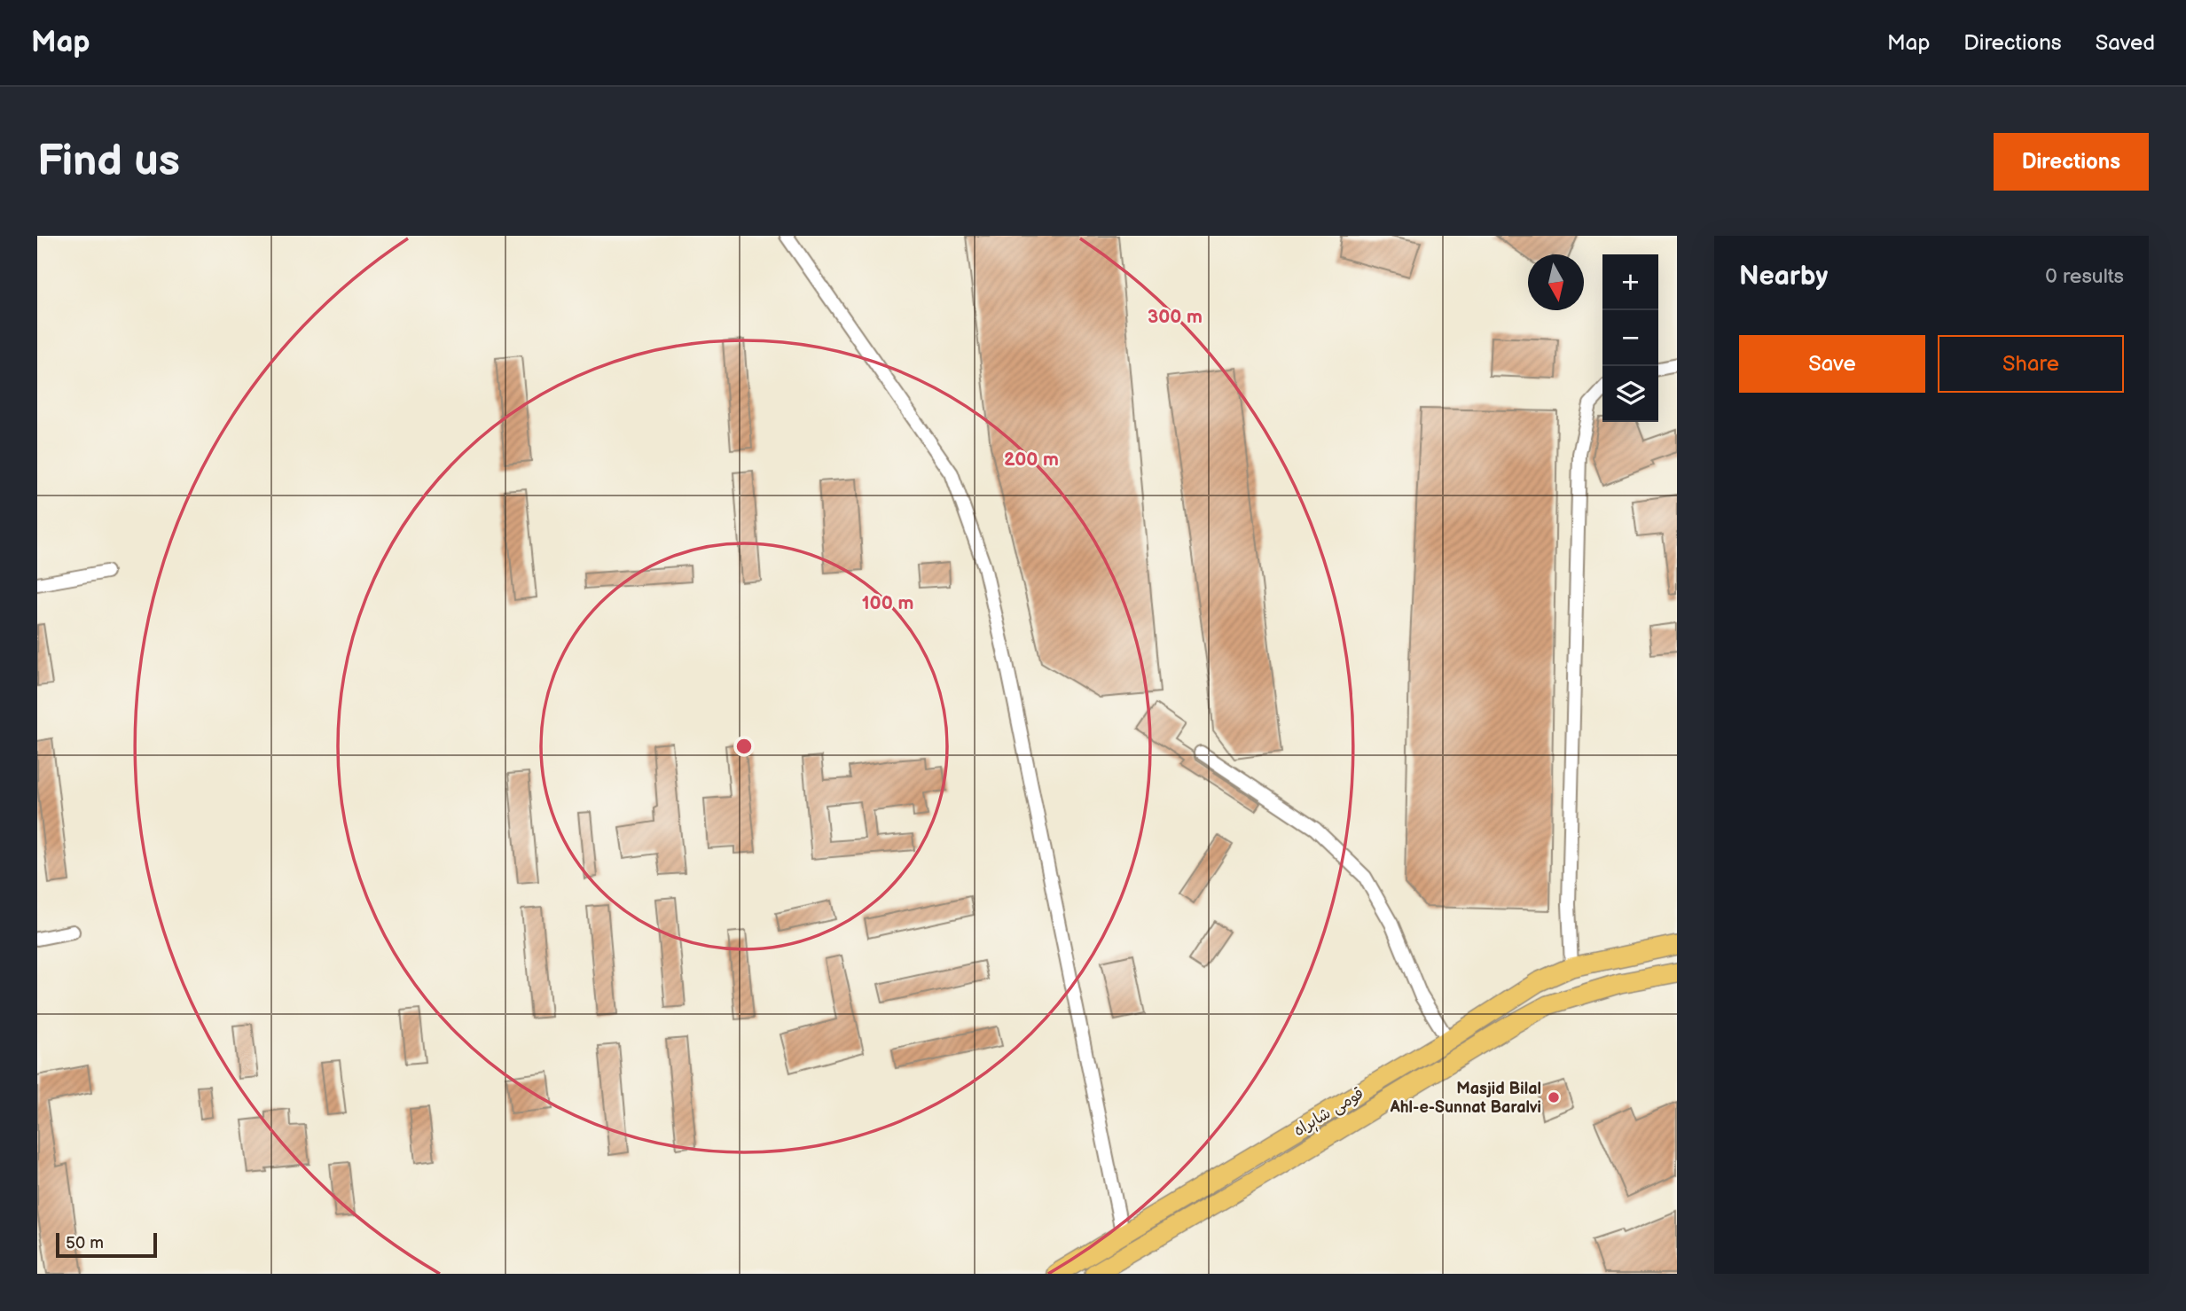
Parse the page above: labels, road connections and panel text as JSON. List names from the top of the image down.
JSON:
{
  "streets": {
    "highway": ["قومی شاہراہ"]
  },
  "places": ["Masjid Bilal Ahl-e-Sunnat Baralvi"],
  "scale_bar": "50 m",
  "north": "bottom",
  "page": {
    "header": "Map",
    "nav": ["Map", "Directions", "Saved"],
    "buttons": [
      "Directions",
      ["Save", "Share"]
    ],
    "title": "Find us",
    "heading": ["Nearby", "0 results"],
    "map_buttons": ["+", "−"],
    "scale": "50 m"
  },
  "rings": ["300 m", "200 m", "100 m"]
}
